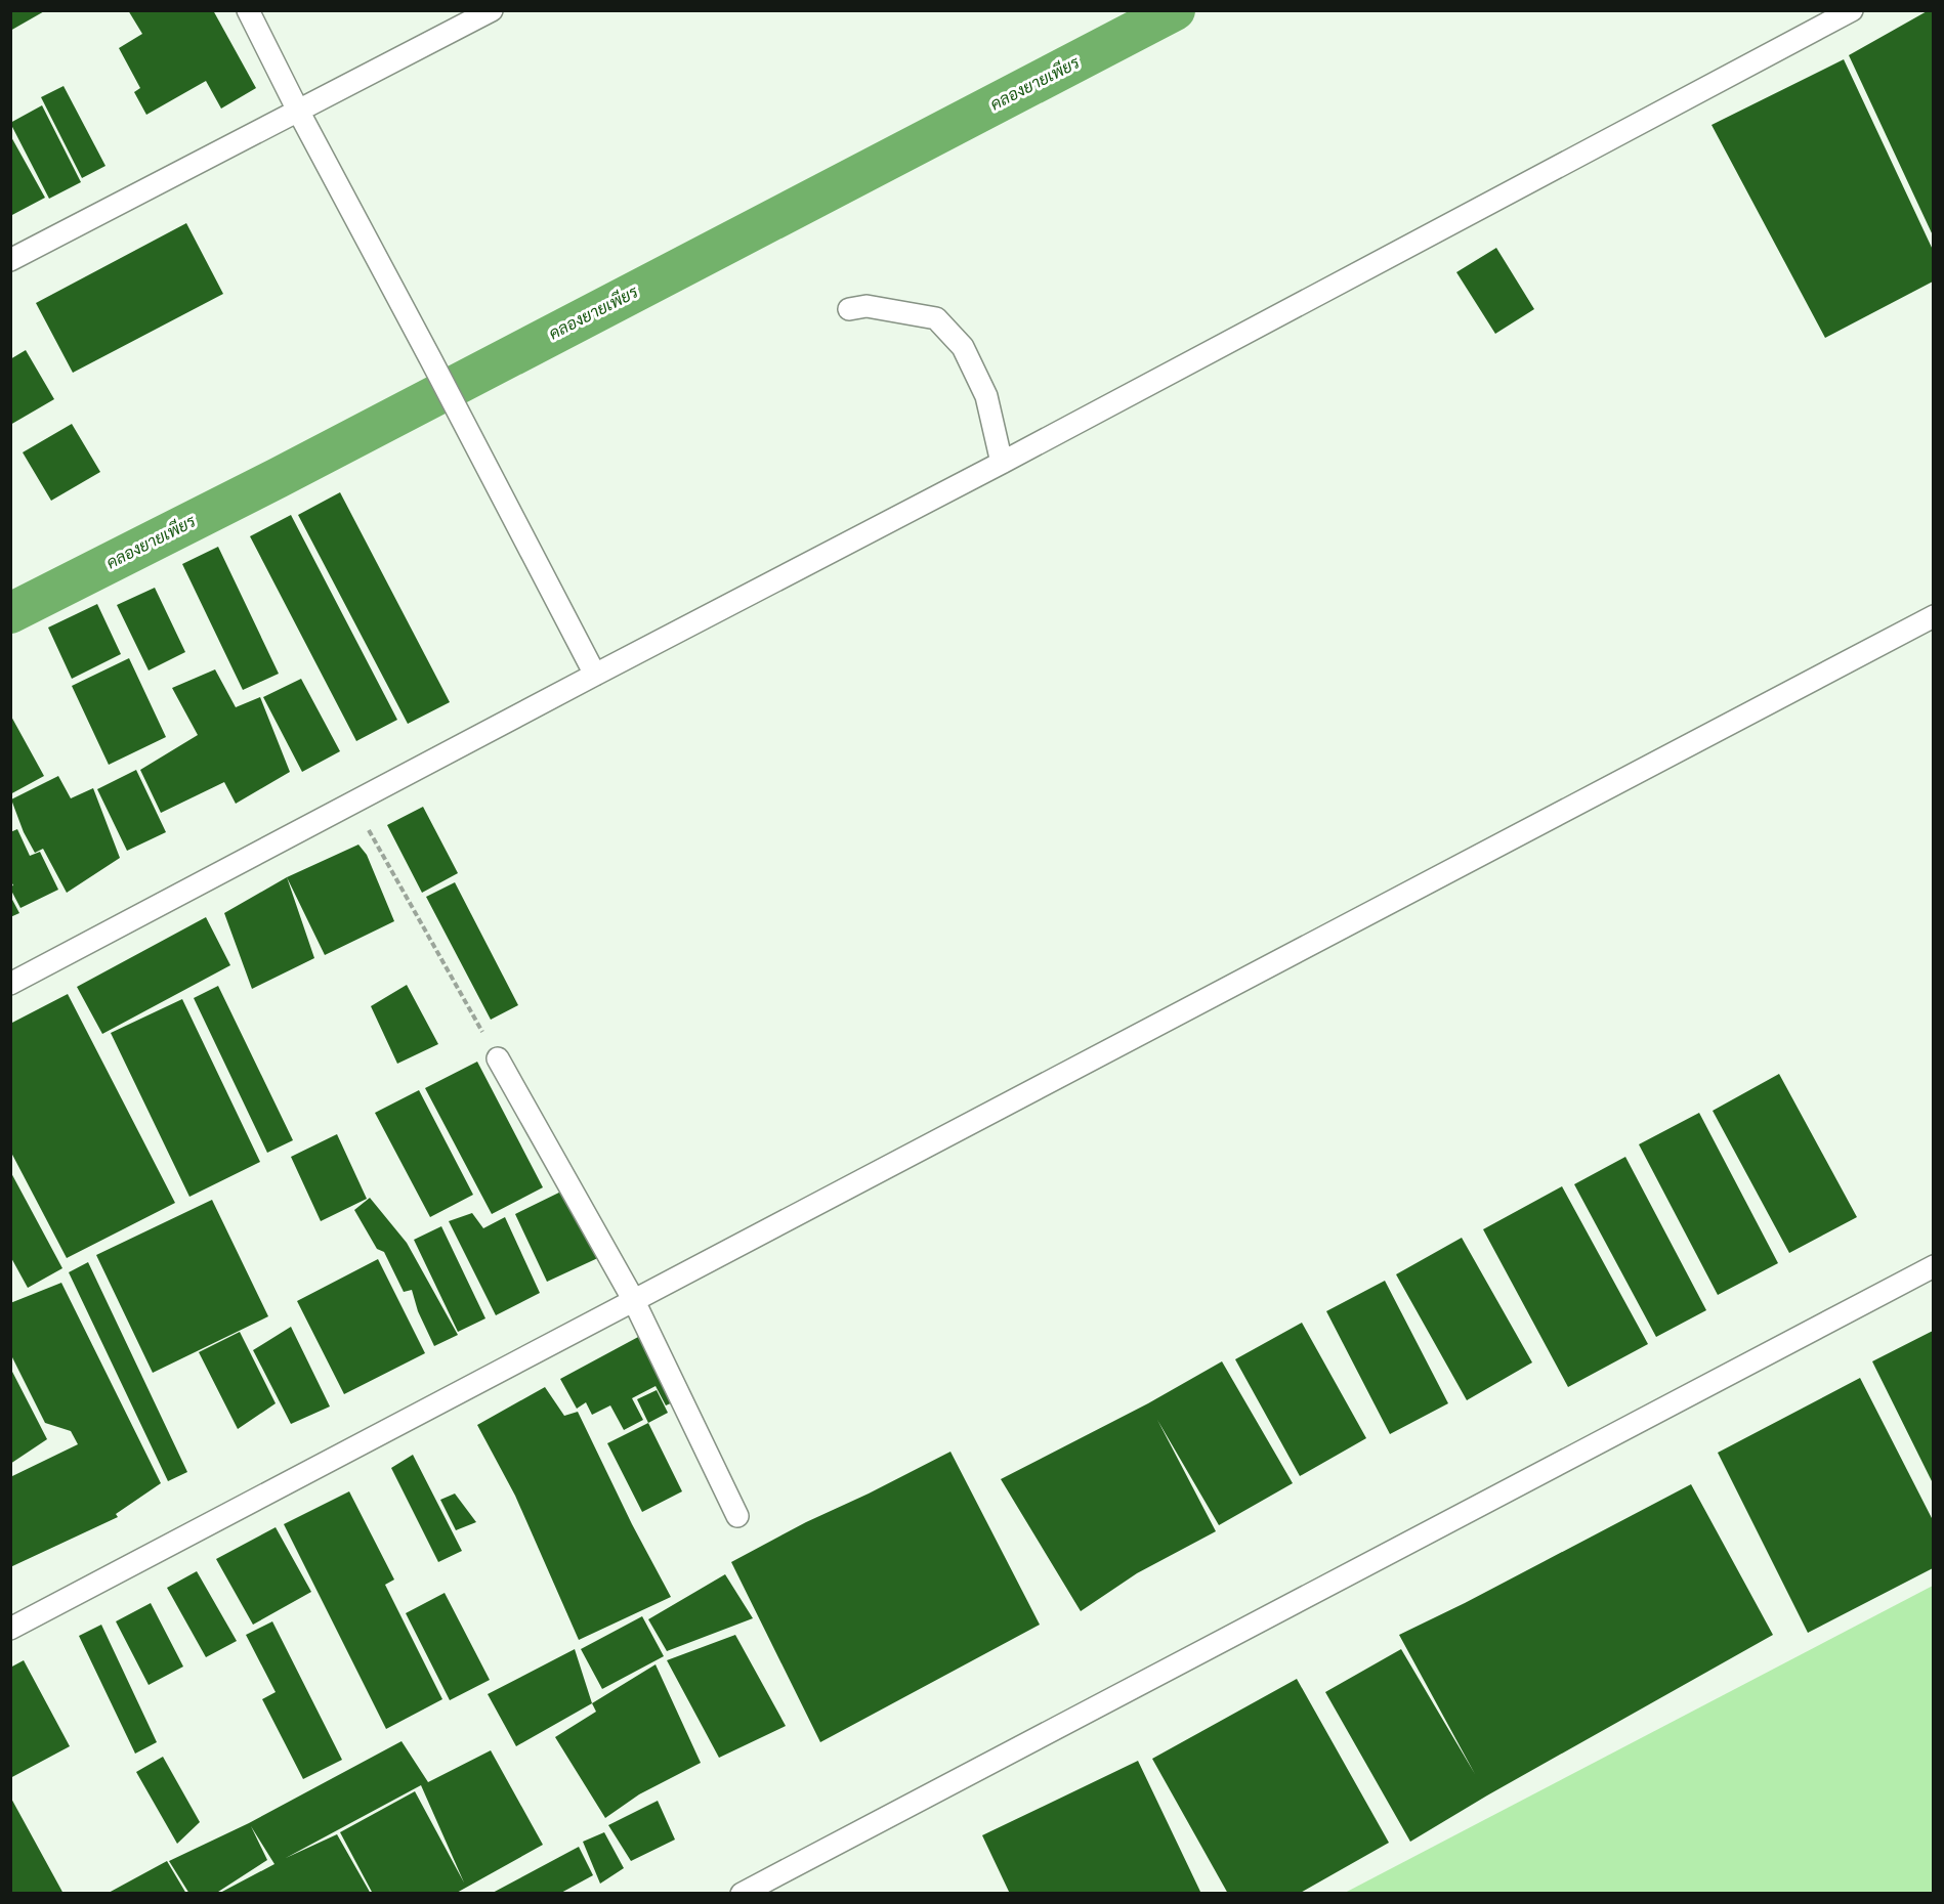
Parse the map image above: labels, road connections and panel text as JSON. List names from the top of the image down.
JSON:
{
  "water": ["คลองยายเพียร"]
}
